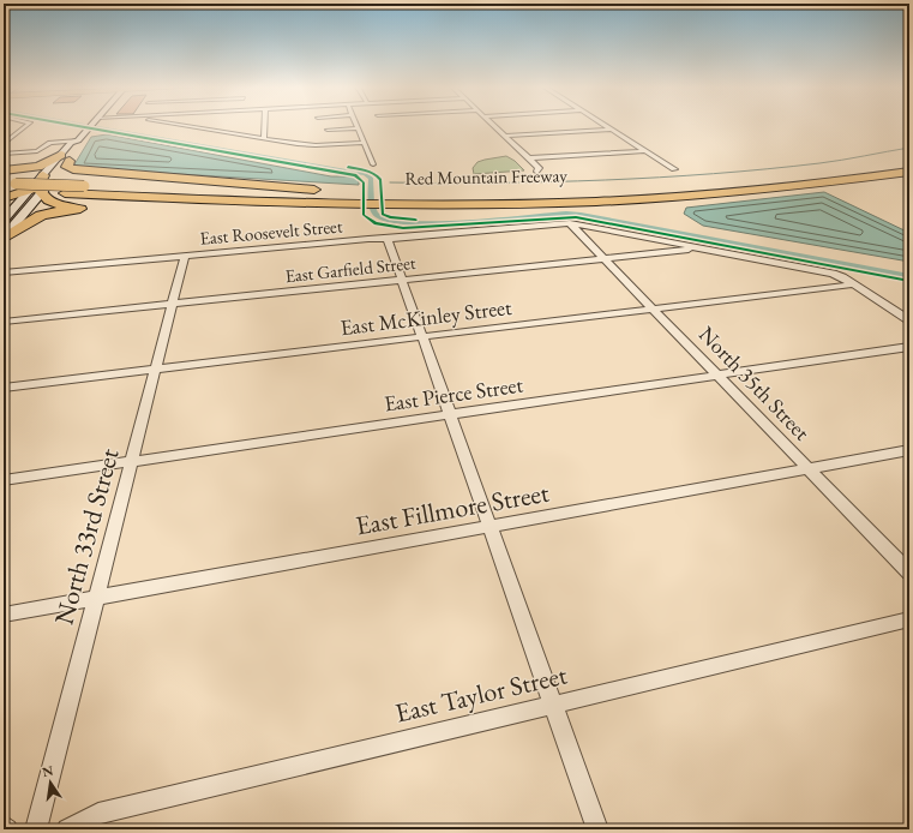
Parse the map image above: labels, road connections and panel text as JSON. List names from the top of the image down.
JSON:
{
  "streets": {
    "highway": ["Red Mountain Freeway"],
    "street": [
      "East Roosevelt Street",
      "East Garfield Street",
      "East McKinley Street",
      "North 35th Street",
      "East Pierce Street",
      "East Fillmore Street",
      "North 33rd Street",
      "East Taylor Street"
    ]
  },
  "crossings": [
    ["East Roosevelt Street", "East Garfield Street"],
    ["East Roosevelt Street", "East McKinley Street"],
    ["East Roosevelt Street", "North 35th Street"],
    ["East Roosevelt Street", "North 33rd Street"],
    ["East Garfield Street", "North 35th Street"],
    ["East Garfield Street", "North 33rd Street"],
    ["East McKinley Street", "North 35th Street"],
    ["East McKinley Street", "North 33rd Street"],
    ["North 35th Street", "East Pierce Street"],
    ["North 35th Street", "East Fillmore Street"],
    ["East Pierce Street", "North 33rd Street"],
    ["East Fillmore Street", "North 33rd Street"]
  ],
  "north": "top"
}
